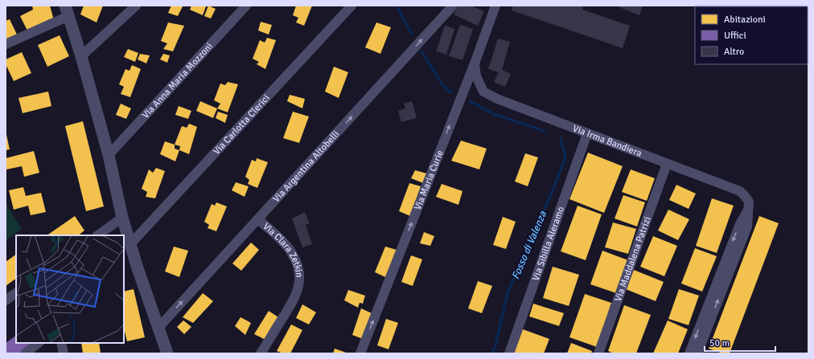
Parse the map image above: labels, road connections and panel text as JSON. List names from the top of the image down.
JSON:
{
  "streets": {
    "street": [
      "Via Anna Maria Mozzoni",
      "Via Carlotta Clerici",
      "Via Irma Bandiera",
      "Via Argentina Altobelli",
      "Via Maria Curie",
      "Via Sibilla Aleramo",
      "Via Clara Zetkin",
      "Via Maddalena Patrizi"
    ]
  },
  "crossings": [
    ["Via Irma Bandiera", "Via Maria Curie"],
    ["Via Irma Bandiera", "Via Sibilla Aleramo"],
    ["Via Irma Bandiera", "Via Maddalena Patrizi"],
    ["Via Argentina Altobelli", "Via Clara Zetkin"]
  ],
  "one_way": ["Via Argentina Altobelli", "Via Maria Curie"],
  "water": ["Fosso di Valenza"],
  "legend": ["Abitazioni", "Uffici", "Altro"],
  "scale_bar": "50 m"
}
